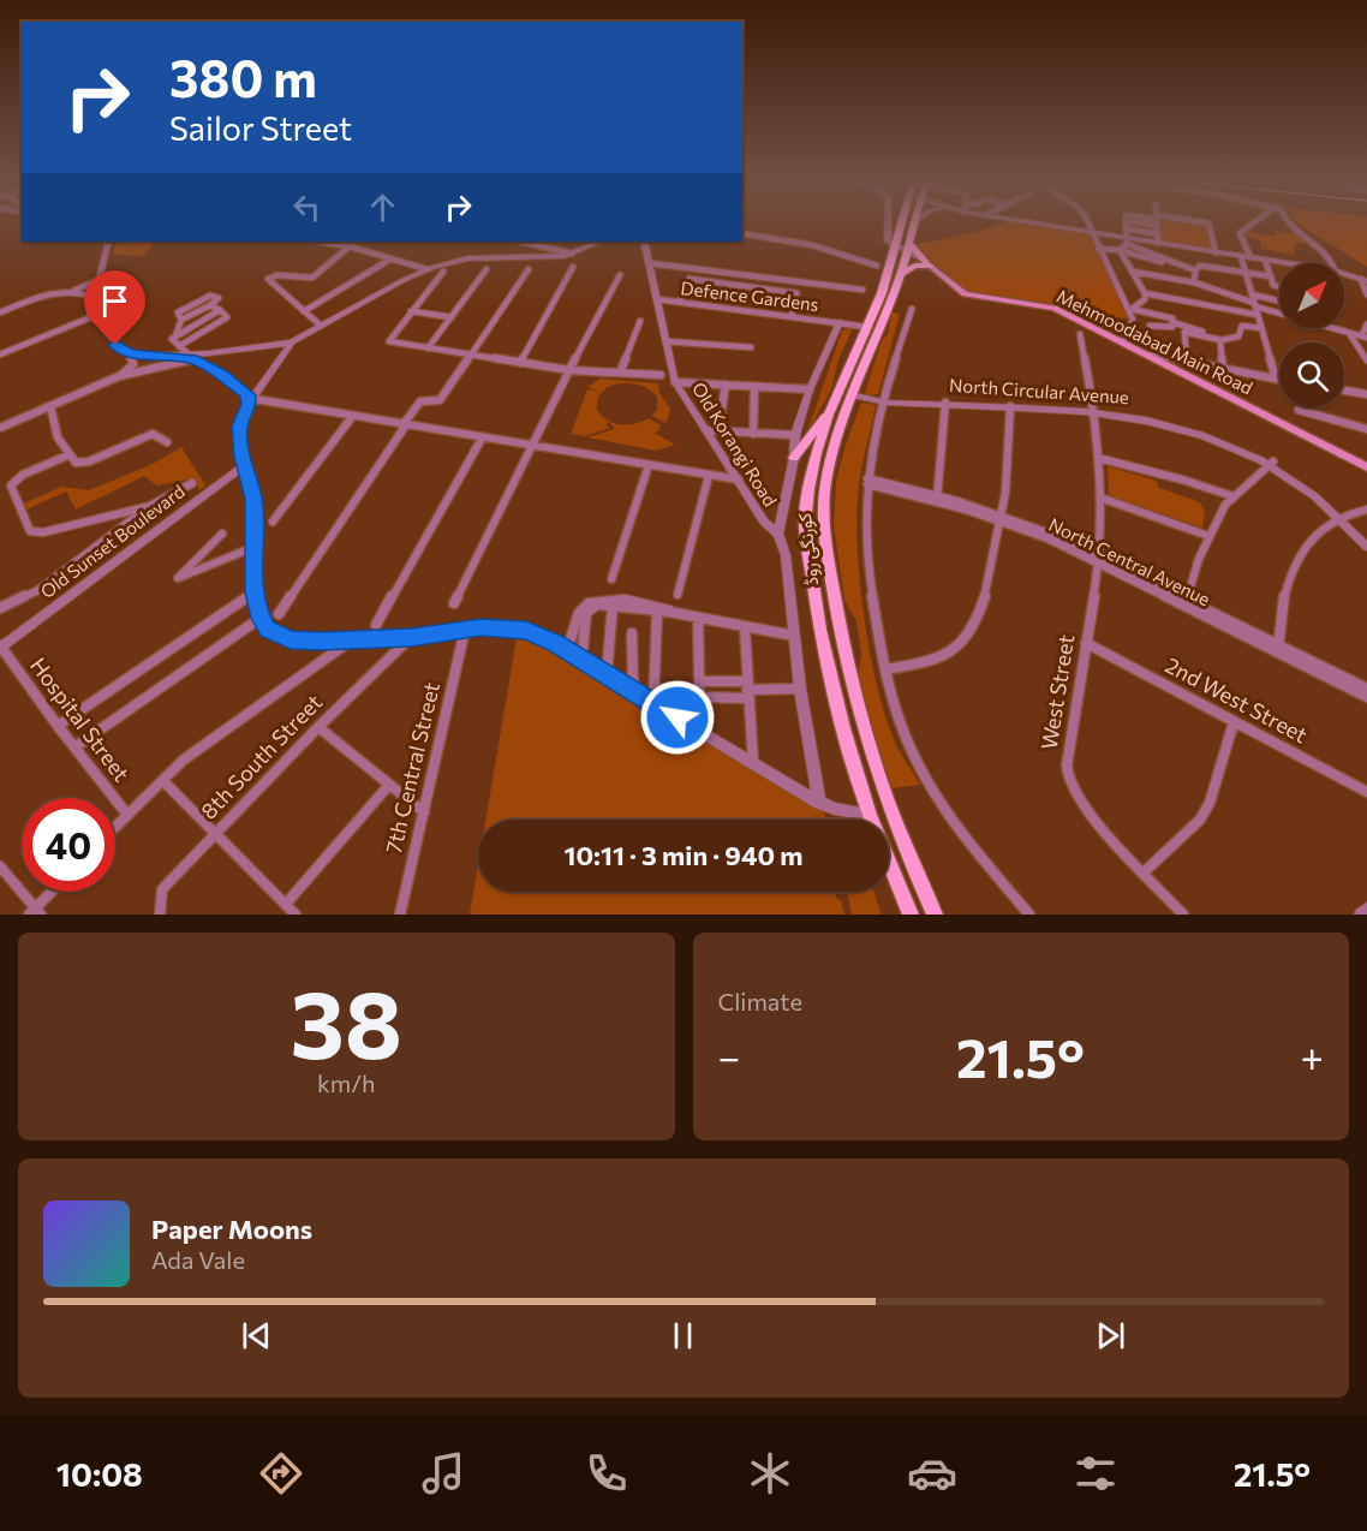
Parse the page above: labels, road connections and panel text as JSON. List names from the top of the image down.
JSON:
{
  "streets": {
    "main road": ["Mehmoodabad Main Road", "کورنگی روڈ"],
    "street": [
      "Defence Gardens",
      "North Circular Avenue",
      "Old Korangi Road",
      "Old Sunset Boulevard",
      "North Central Avenue",
      "West Street",
      "2nd West Street",
      "Hospital Street",
      "8th South Street",
      "7th Central Street"
    ]
  },
  "crossings": [
    ["Defence Gardens", "Old Korangi Road"],
    ["Defence Gardens", "کورنگی روڈ"],
    ["North Circular Avenue", "کورنگی روڈ"],
    ["North Circular Avenue", "West Street"],
    ["Old Sunset Boulevard", "Hospital Street"],
    ["North Central Avenue", "West Street"],
    ["West Street", "2nd West Street"]
  ],
  "north": "top right",
  "page": {
    "turn": ["380 m", "Sailor Street"],
    "limit": "40",
    "trip": "10:11 · 3 min · 940 m",
    "tile": [
      ["38", "km/h"],
      "Climate"
    ],
    "heat": ["−", "21.5°", "+"],
    "song": ["Paper Moons", "Ada Vale"],
    "tabs": ["10:08", "21.5°"]
  }
}
